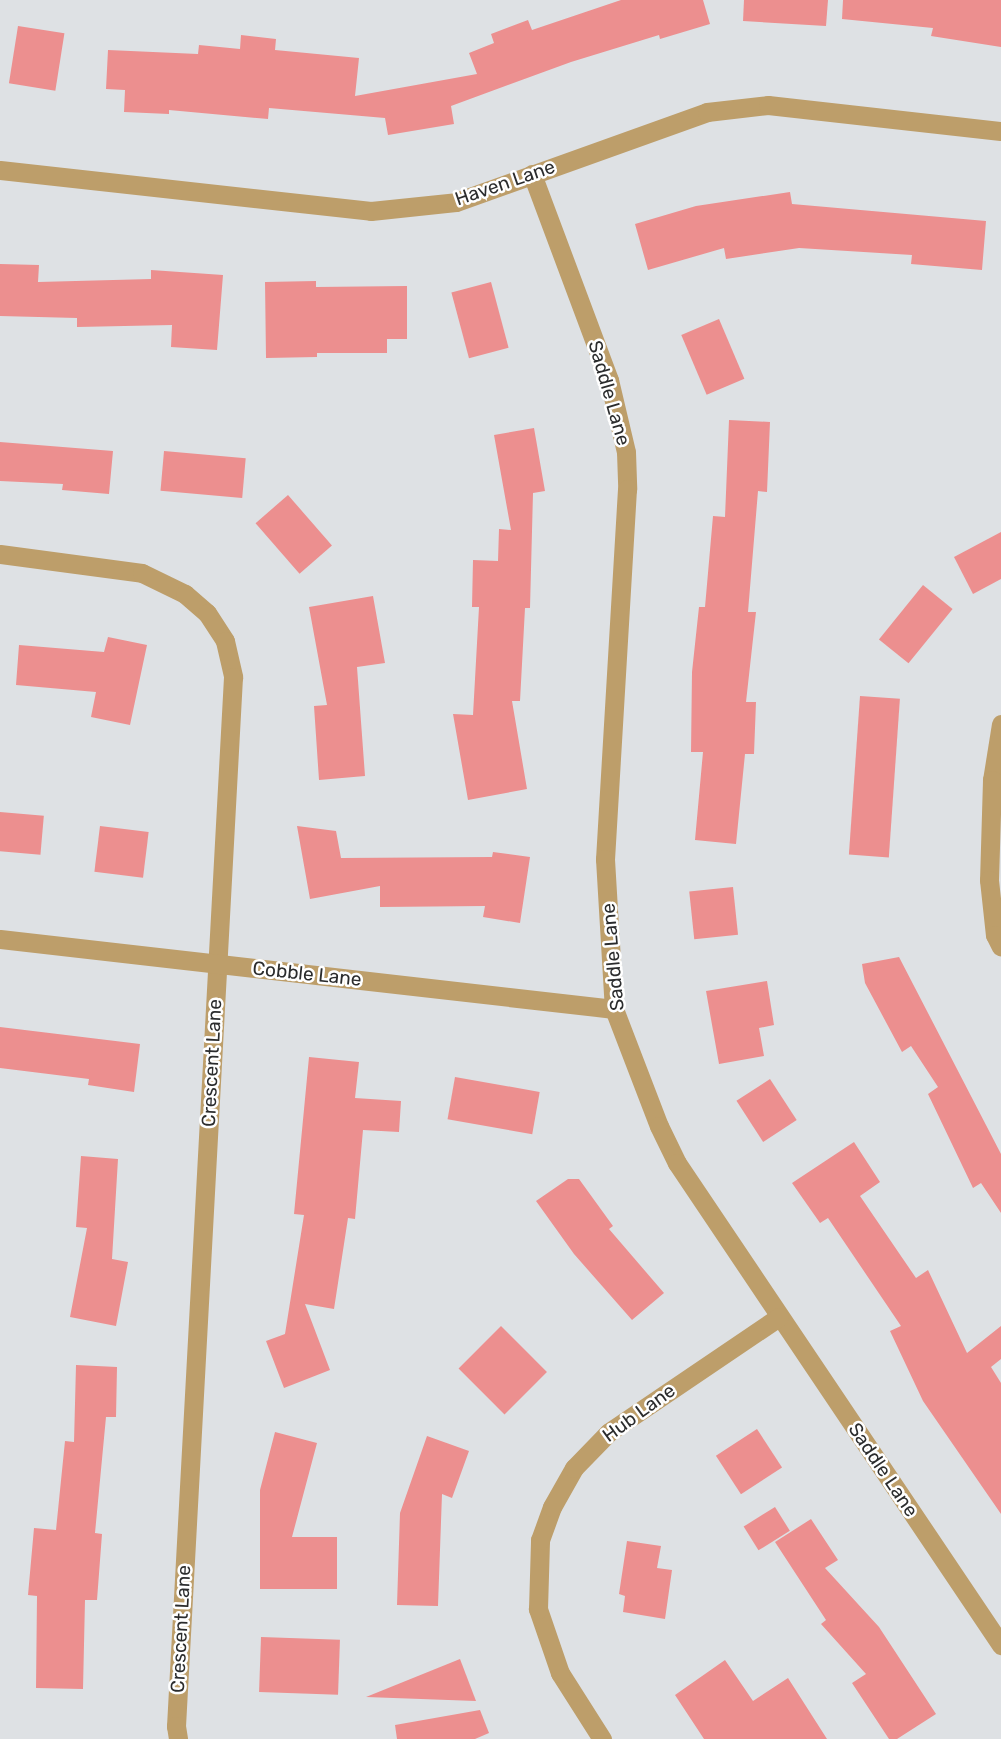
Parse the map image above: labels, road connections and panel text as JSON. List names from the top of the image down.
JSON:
{
  "streets": {
    "street": [
      "Haven Lane",
      "Saddle Lane",
      "Cobble Lane",
      "Crescent Lane",
      "Hub Lane"
    ]
  },
  "crossings": [
    ["Haven Lane", "Saddle Lane"],
    ["Saddle Lane", "Cobble Lane"],
    ["Saddle Lane", "Hub Lane"],
    ["Cobble Lane", "Crescent Lane"]
  ]
}
